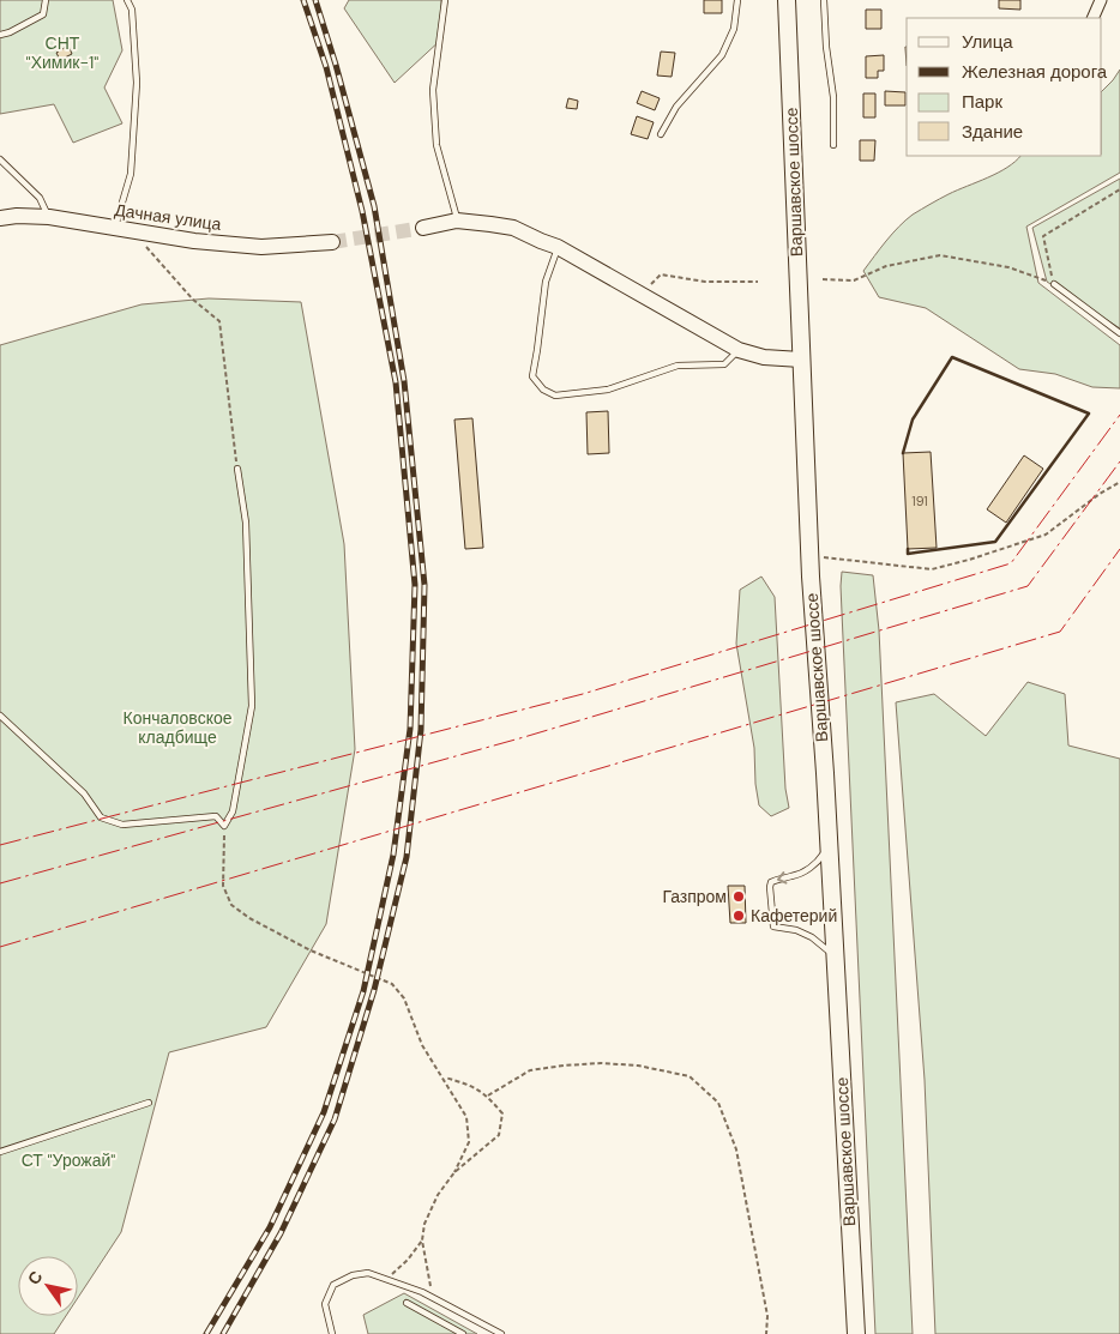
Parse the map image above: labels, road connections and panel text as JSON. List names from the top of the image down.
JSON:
{
  "streets": {
    "main road": ["Варшавское шоссе"],
    "street": ["Дачная улица"]
  },
  "parks": ["СНТ \"Химик-1\"", "Кончаловское кладбище", "СТ \"Урожай\""],
  "places": ["Газпром", "Кафетерий"],
  "house_numbers": ["191"],
  "legend": [
    "Улица",
    "Железная дорога",
    "Парк",
    "Здание"
  ],
  "north": "top left"
}
